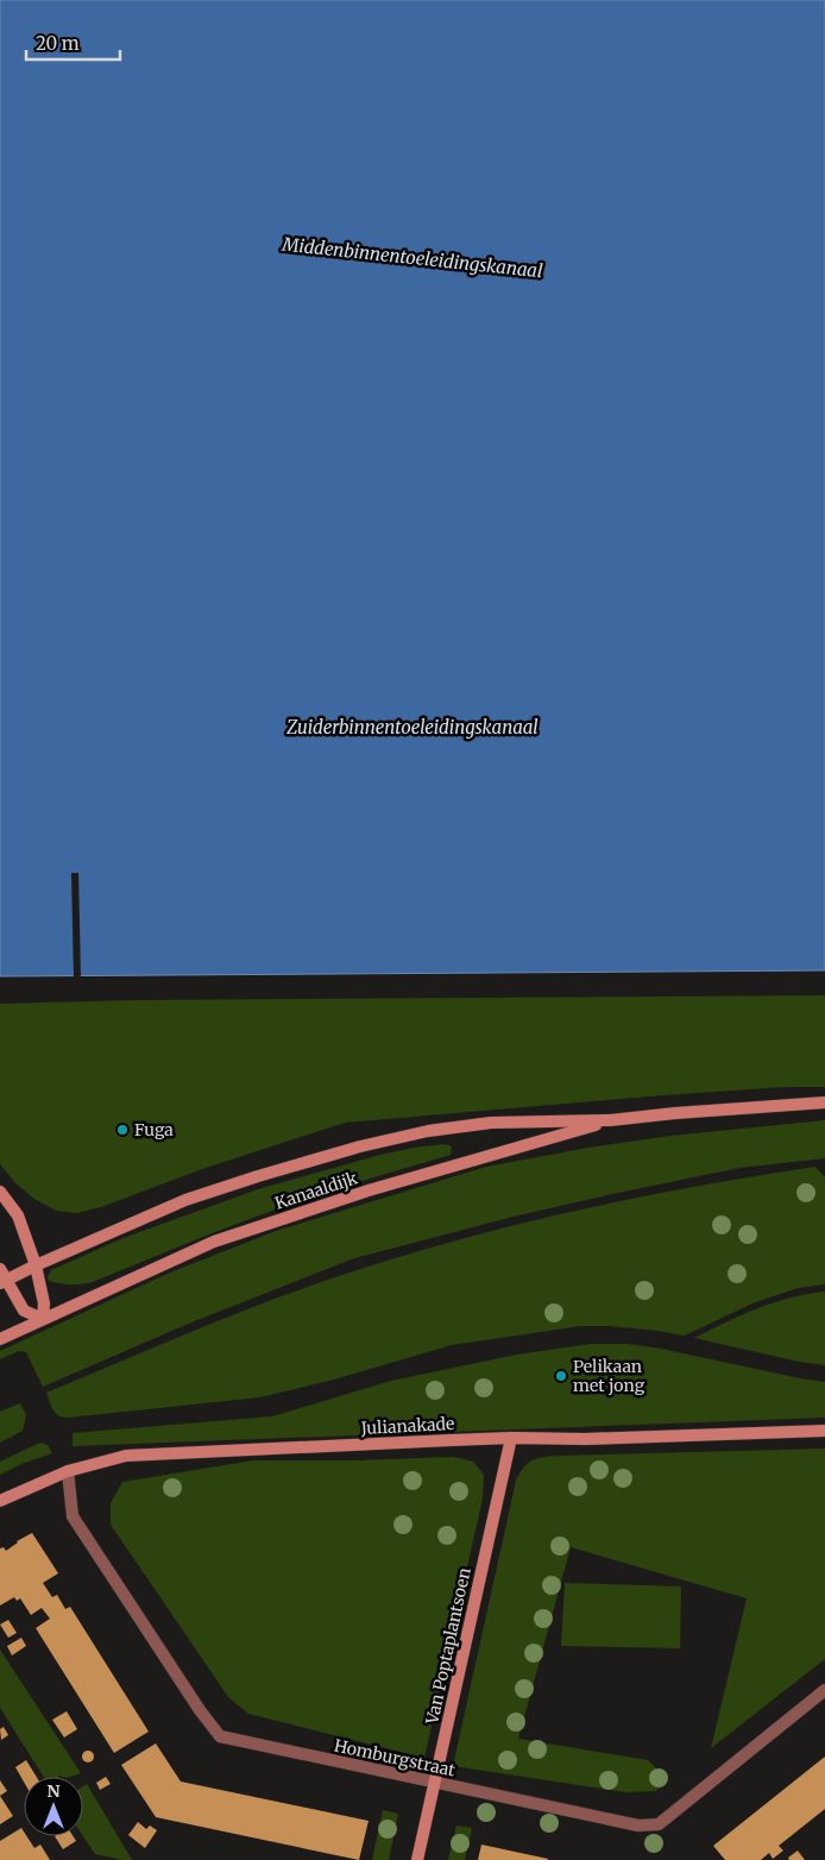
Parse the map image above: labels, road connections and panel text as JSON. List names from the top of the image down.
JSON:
{
  "streets": {
    "main road": ["Kanaaldijk", "Julianakade", "Van Poptaplantsoen"],
    "street": ["Homburgstraat"]
  },
  "crossings": [
    ["Julianakade", "Van Poptaplantsoen"],
    ["Julianakade", "Homburgstraat"],
    ["Van Poptaplantsoen", "Homburgstraat"]
  ],
  "water": ["Middenbinnentoeleidingskanaal", "Zuiderbinnentoeleidingskanaal"],
  "places": ["Fuga", "Pelikaan met jong"],
  "scale_bar": "20 m",
  "north": "top"
}
